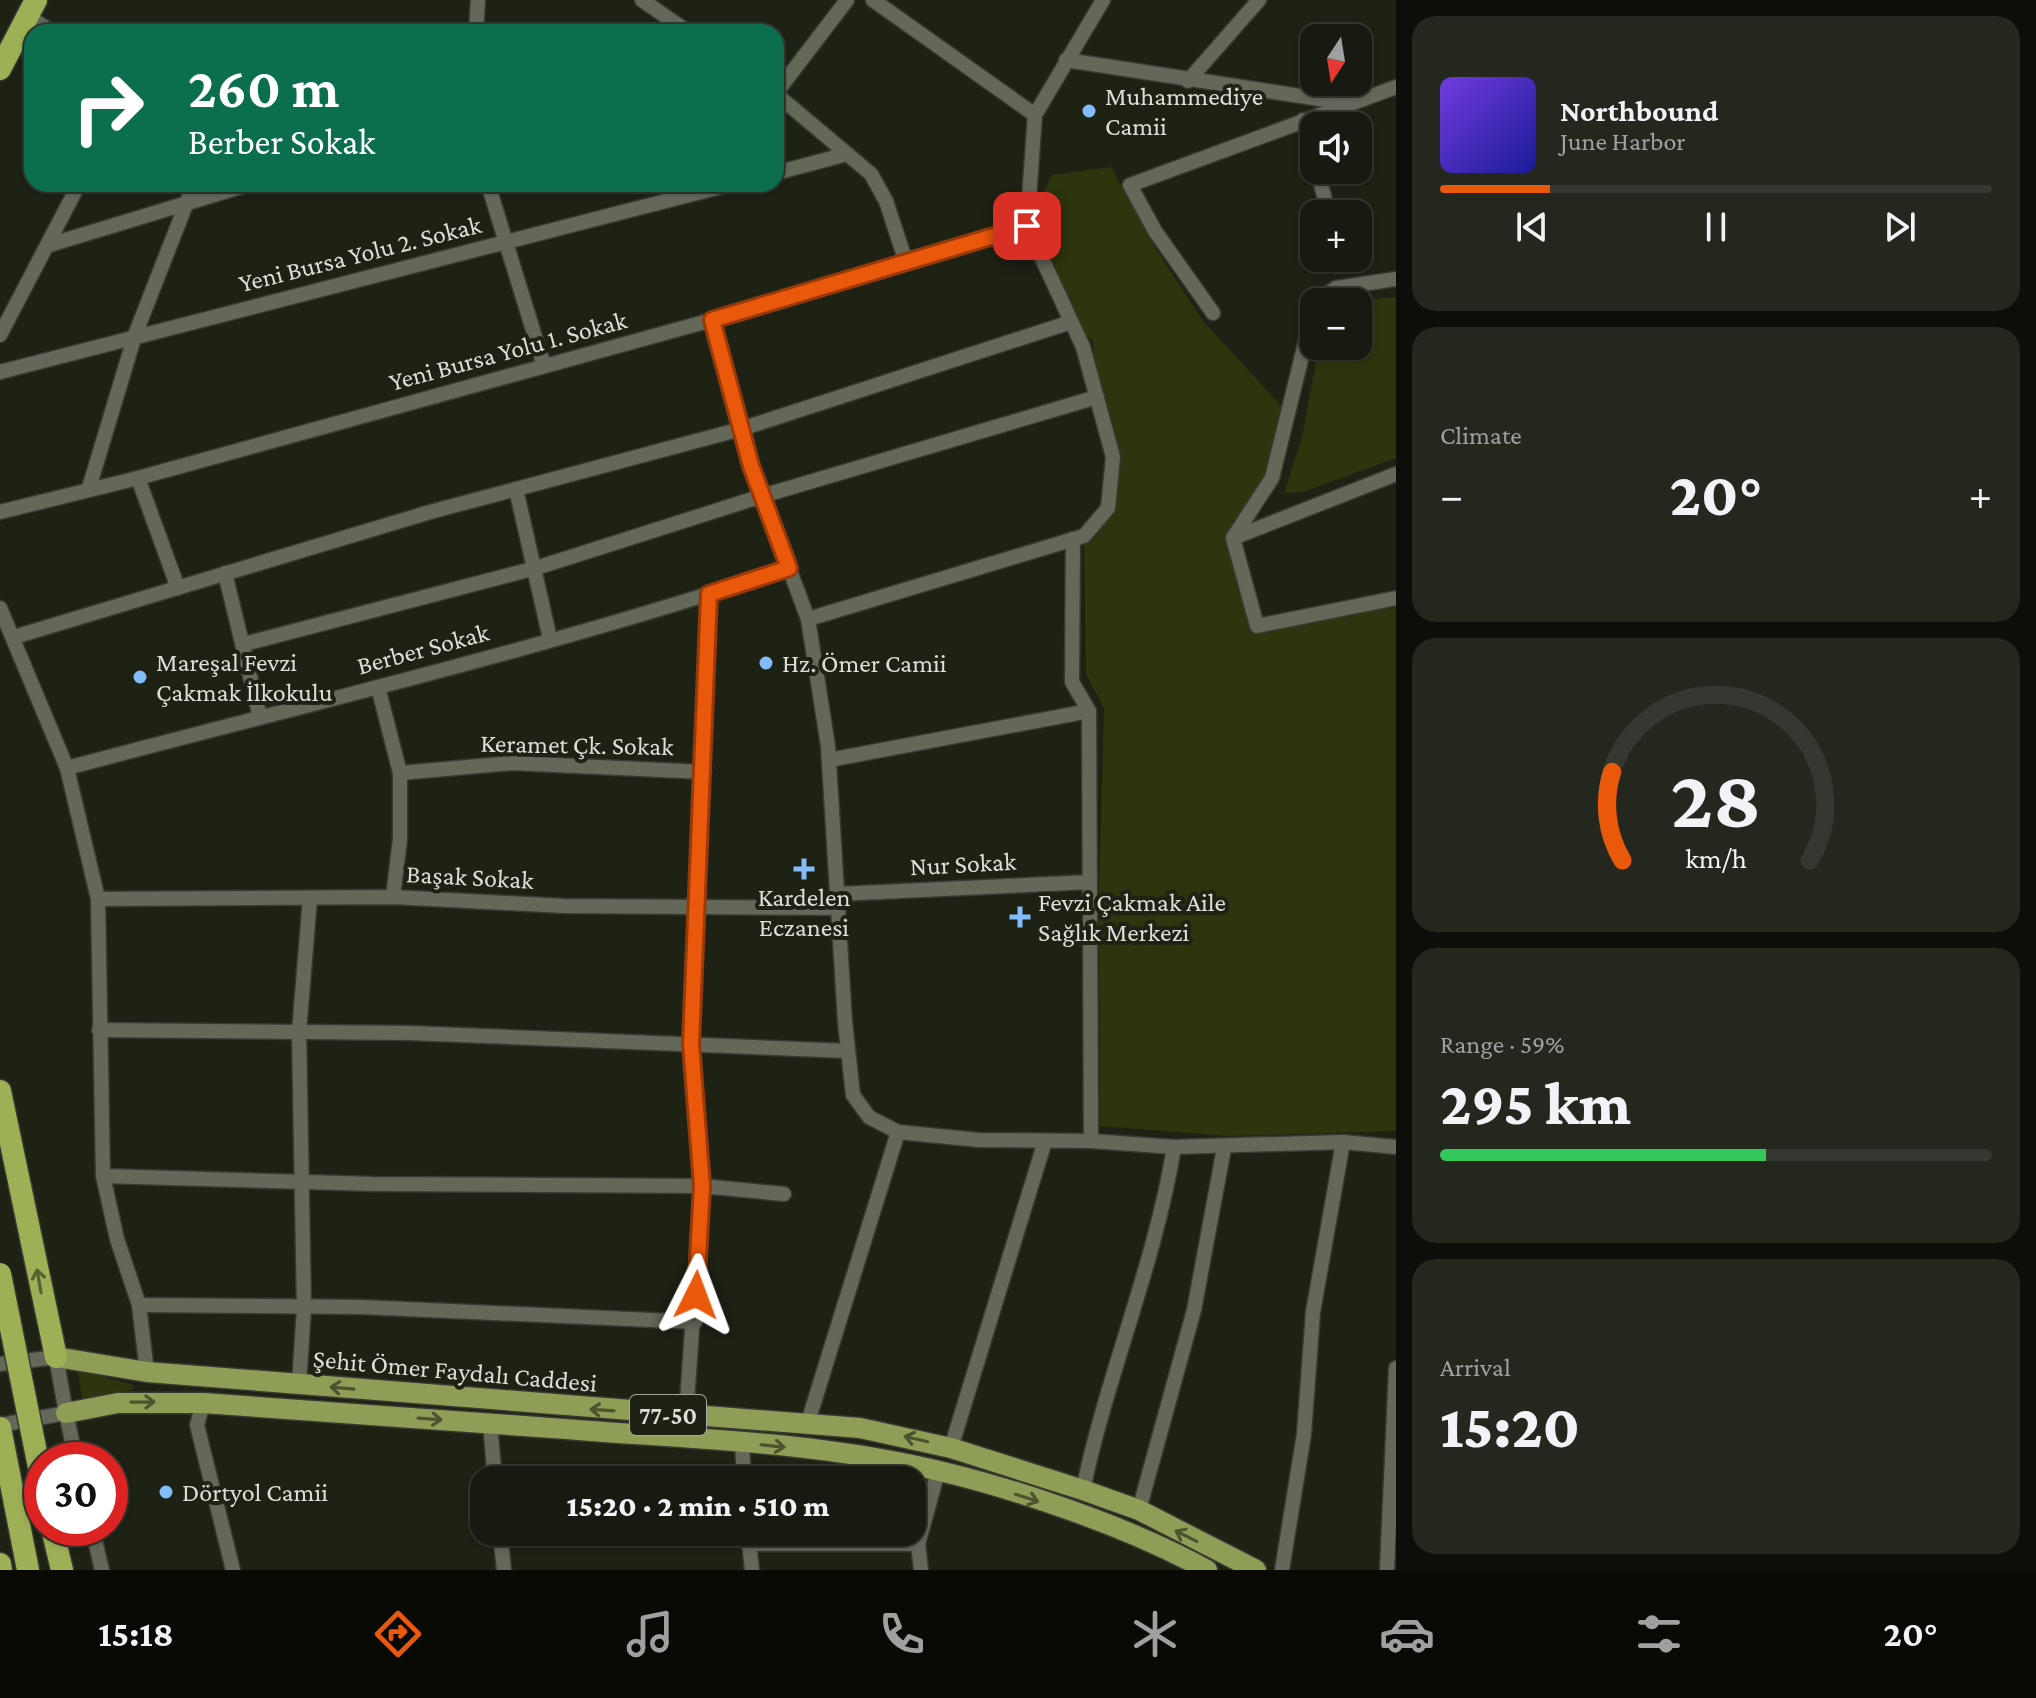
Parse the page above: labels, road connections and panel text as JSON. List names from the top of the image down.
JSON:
{
  "streets": {
    "main road": ["Şehit Ömer Faydalı Caddesi", "77-50"],
    "street": [
      "Yeni Bursa Yolu 2. Sokak",
      "Yeni Bursa Yolu 1. Sokak",
      "Berber Sokak",
      "Keramet Çk. Sokak",
      "Nur Sokak",
      "Başak Sokak"
    ]
  },
  "crossings": [
    ["Nur Sokak", "Başak Sokak"]
  ],
  "places": {
    "other": [
      "Muhammediye Camii",
      "Hz. Ömer Camii",
      "Mareşal Fevzi Çakmak İlkokulu",
      "Dörtyol Camii"
    ],
    "health": ["Kardelen Eczanesi", "Fevzi Çakmak Aile Sağlık Merkezi"]
  },
  "north": "bottom",
  "page": {
    "map_buttons": ["+", "−"],
    "turn": ["260 m", "Berber Sokak"],
    "song": ["Northbound", "June Harbor"],
    "tile": [
      "Climate",
      ["Range · 59%", "295 km"],
      ["Arrival", "15:20"]
    ],
    "heat": ["−", "20°", "+"],
    "limit": "30",
    "trip": "15:20 · 2 min · 510 m",
    "tabs": ["15:18", "20°"],
    "gauge": ["28", "km/h"]
  }
}
